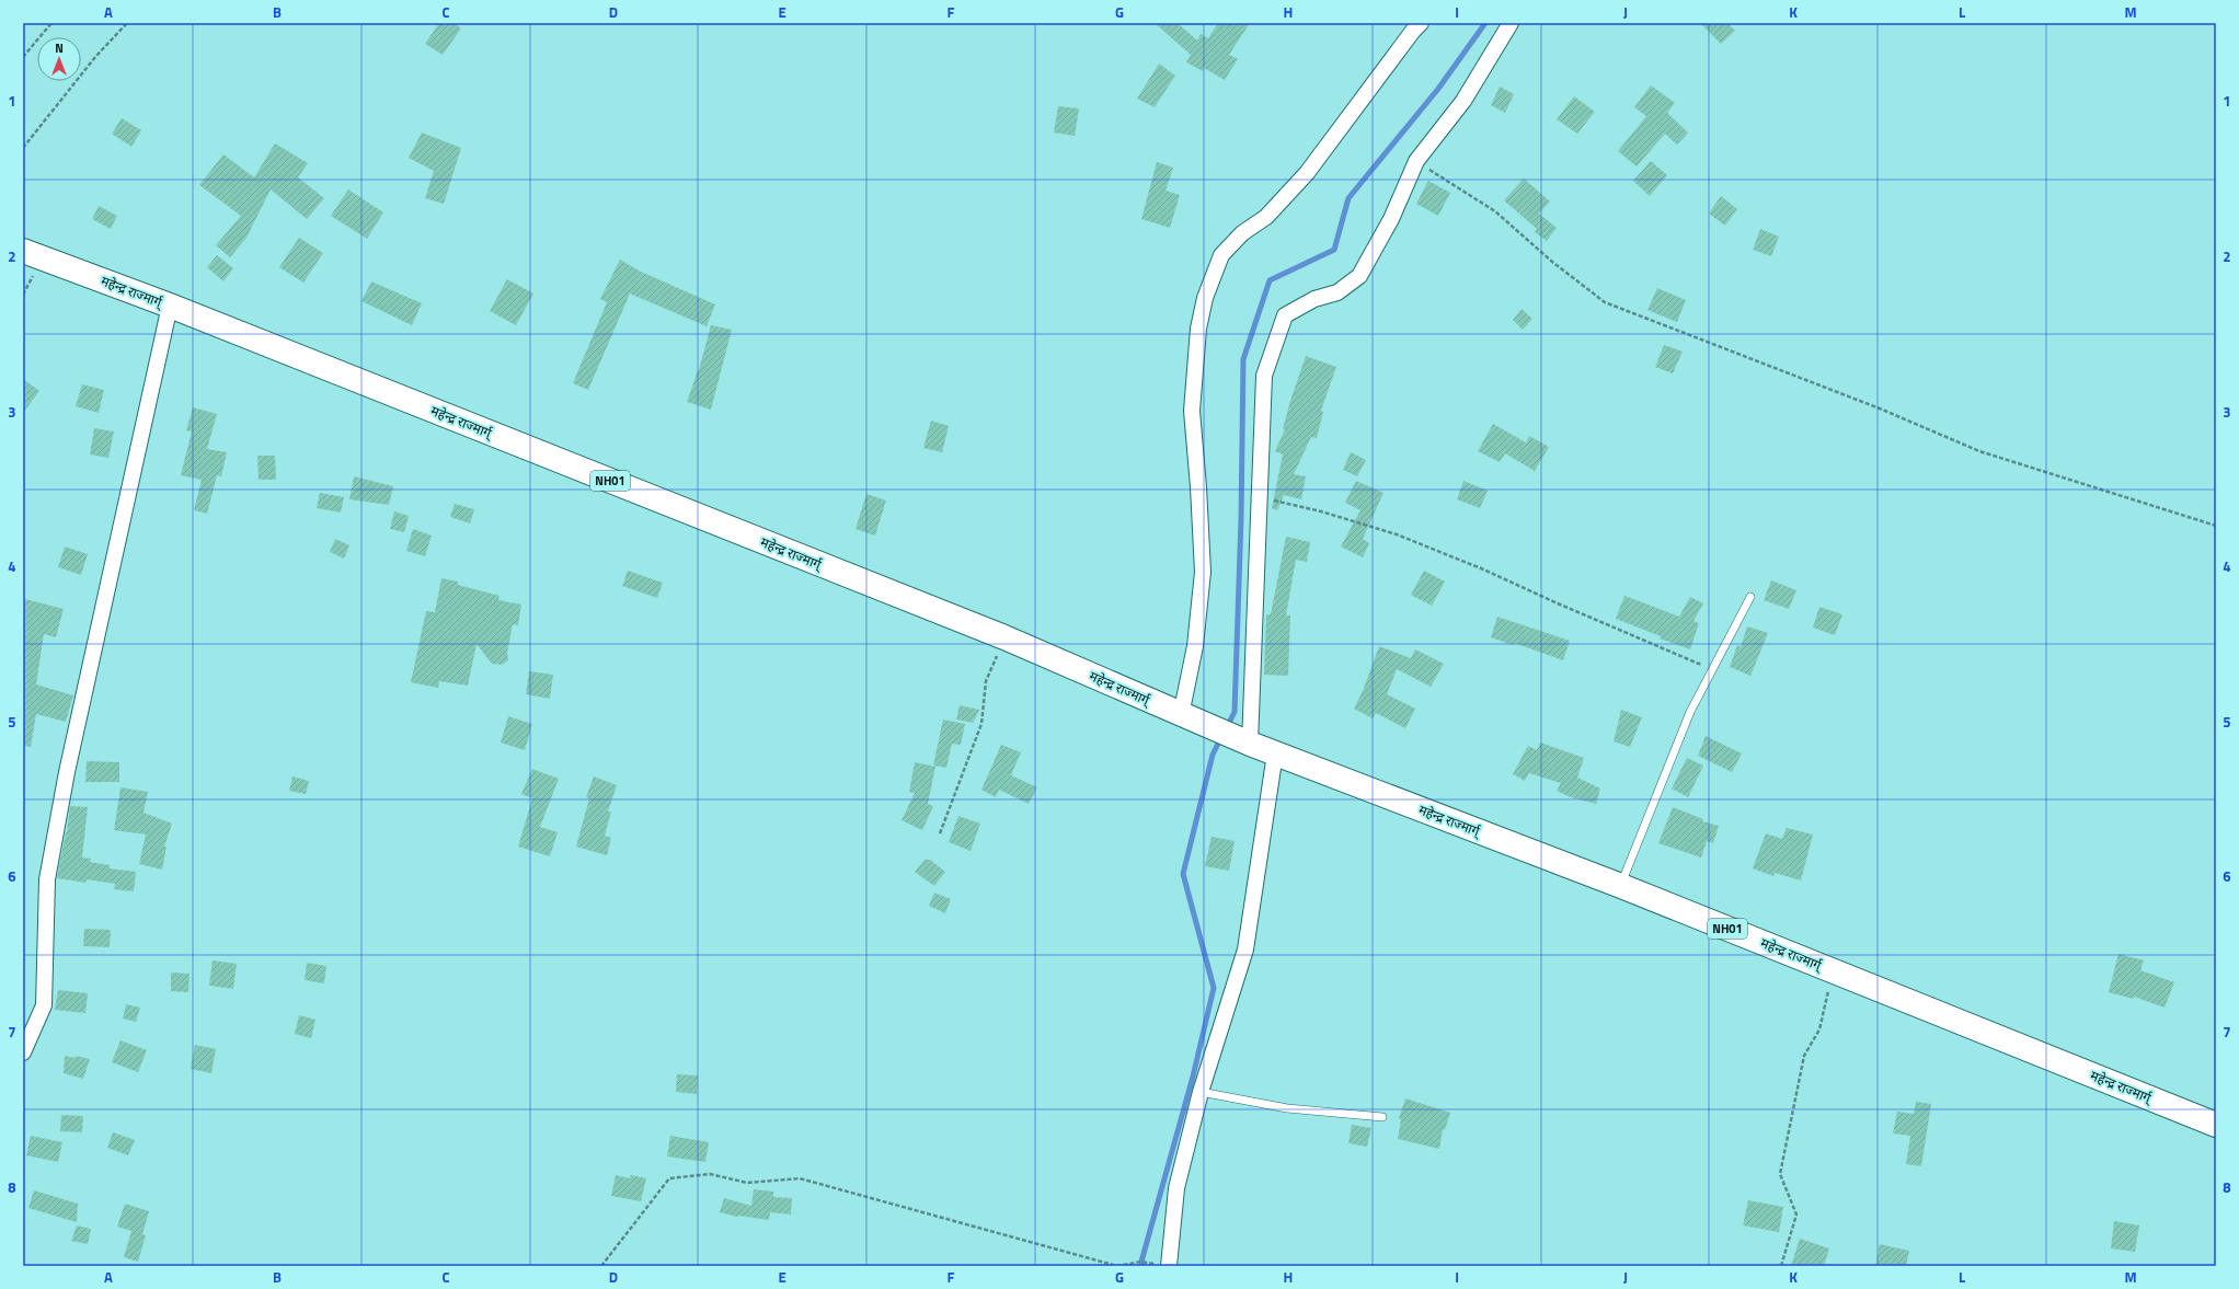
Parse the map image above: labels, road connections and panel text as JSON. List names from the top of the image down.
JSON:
{
  "streets": {
    "highway": ["महेन्द्र राज्मार्ग्", "NH01"]
  },
  "north": "top",
  "grid": {
    "columns": [
      "A",
      "B",
      "C",
      "D",
      "E",
      "F",
      "G",
      "H",
      "I",
      "J",
      "K",
      "L",
      "M"
    ],
    "rows": [
      "1",
      "2",
      "3",
      "4",
      "5",
      "6",
      "7",
      "8"
    ]
  }
}
